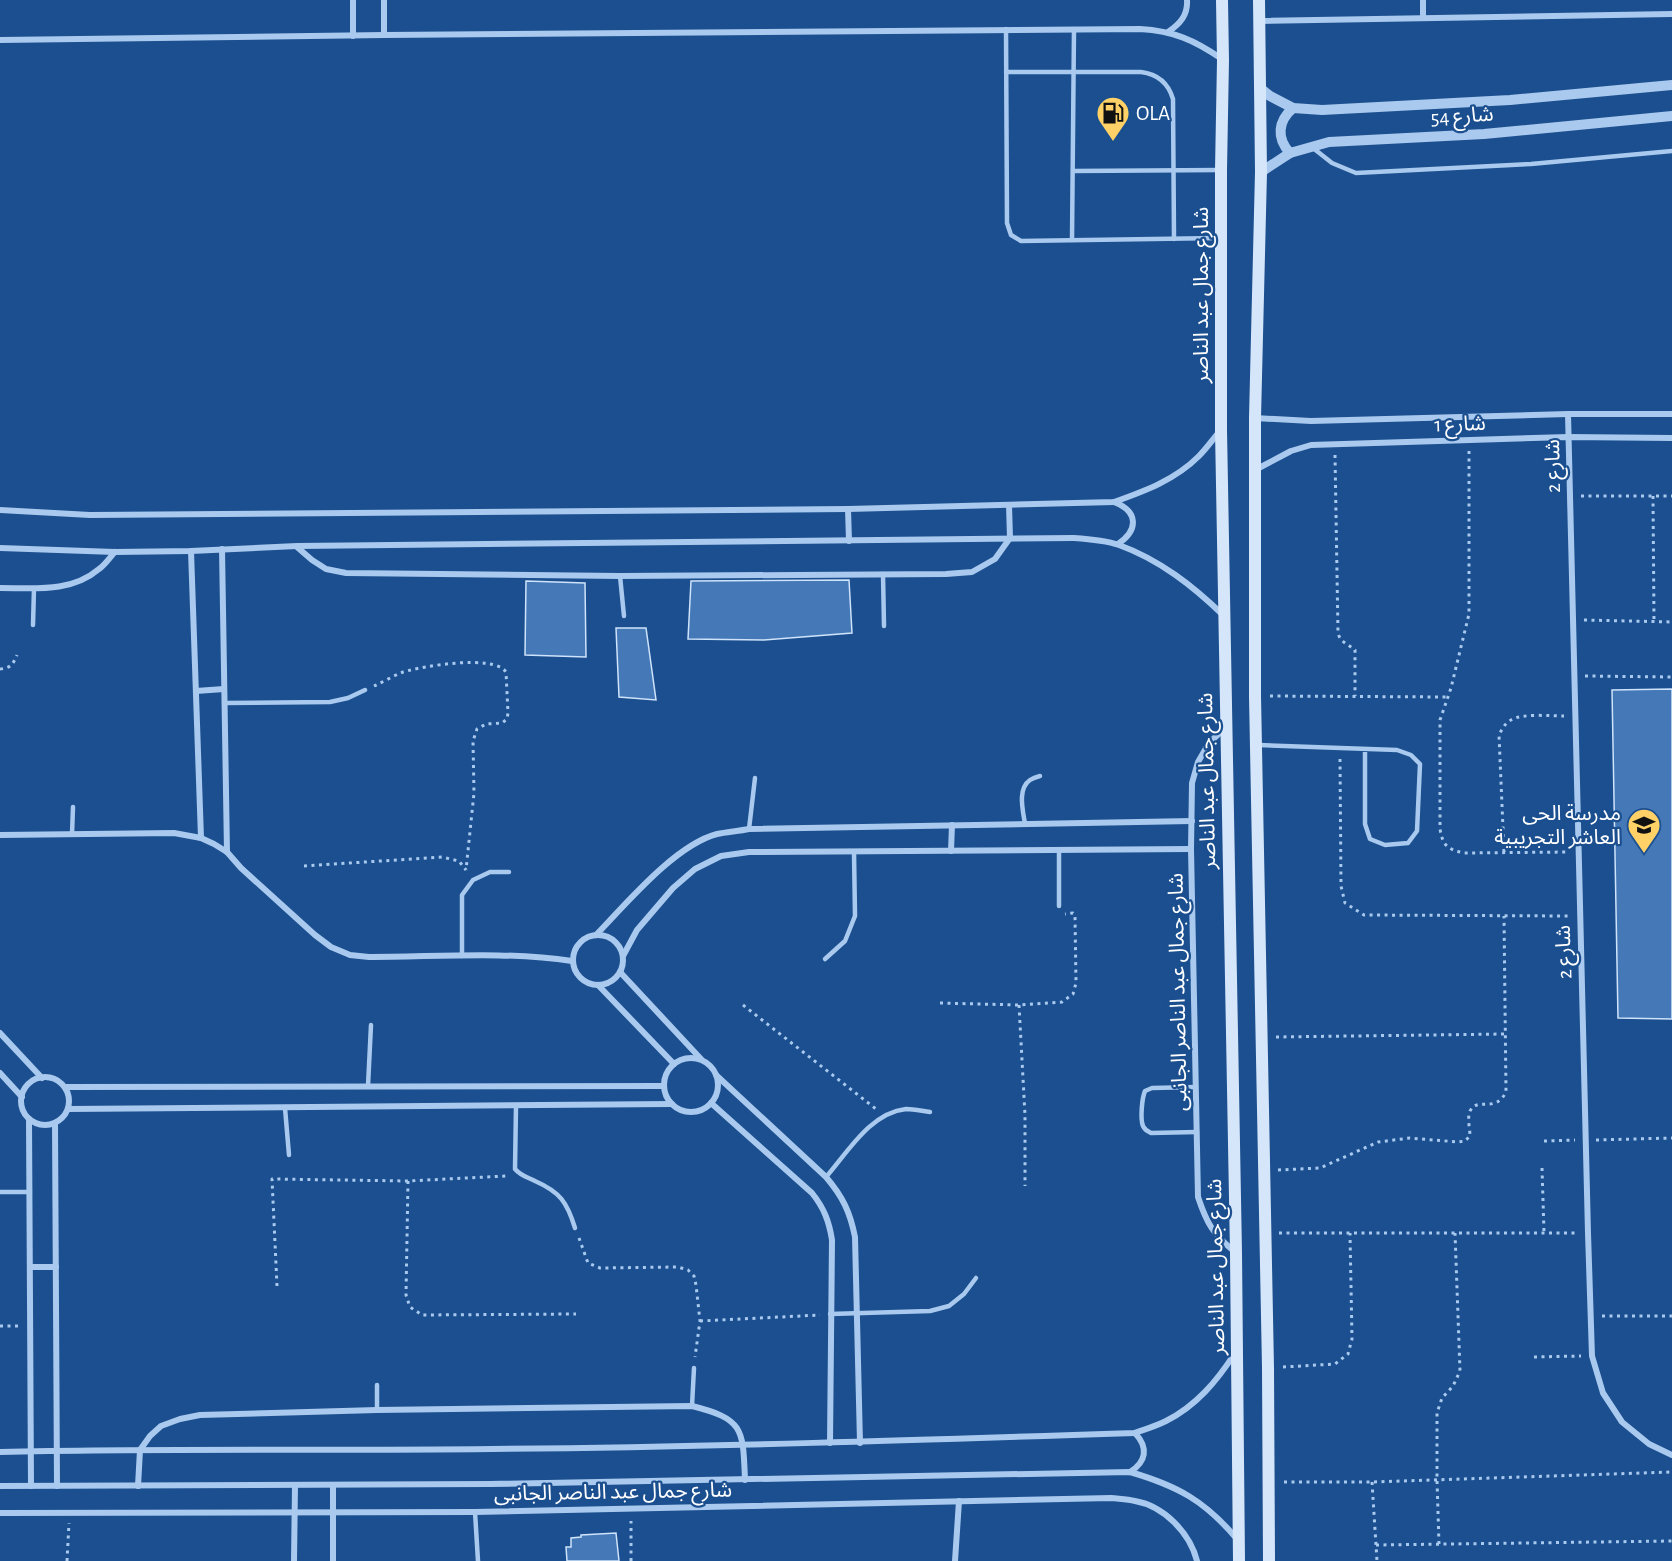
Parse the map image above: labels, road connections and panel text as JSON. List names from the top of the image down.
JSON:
{
  "streets": {
    "main road": ["شارع جمال عبد الناصر"],
    "street": [
      "شارع 54",
      "شارع 1",
      "شارع 2",
      "شارع جمال عبد الناصر الجانبى"
    ]
  },
  "crossings": [
    ["شارع جمال عبد الناصر", "شارع جمال عبد الناصر الجانبى"],
    ["شارع 1", "شارع 2"]
  ],
  "places": {
    "fuel station": ["OLA"],
    "school or university": ["مدرسة الحى العاشر التجريبية"]
  }
}
